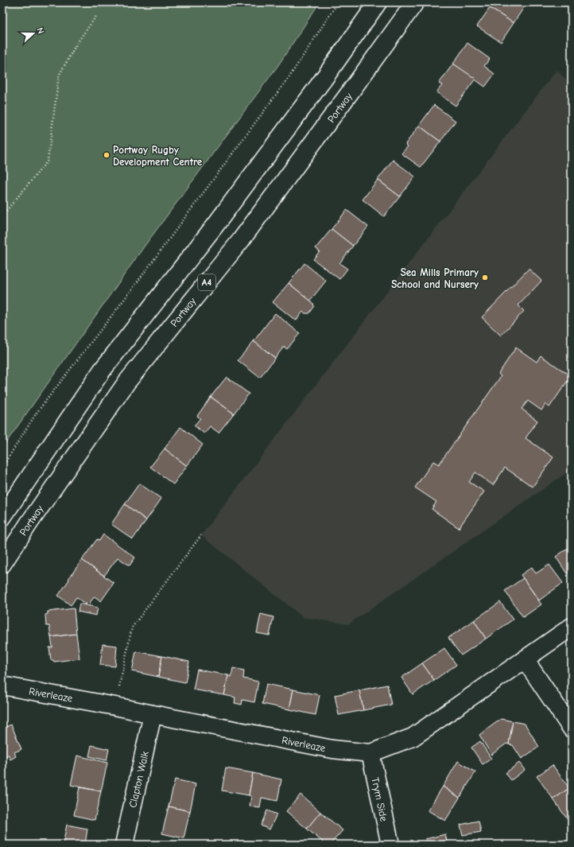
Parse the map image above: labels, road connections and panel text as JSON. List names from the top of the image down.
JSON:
{
  "streets": {
    "main road": [
      "Portway",
      "A4",
      "Riverleaze",
      "Clapton Walk",
      "Trym Side"
    ]
  },
  "crossings": [
    ["Riverleaze", "Clapton Walk"],
    ["Riverleaze", "Trym Side"]
  ],
  "places": ["Portway Rugby Development Centre", "Sea Mills Primary School and Nursery"],
  "north": "right"
}
